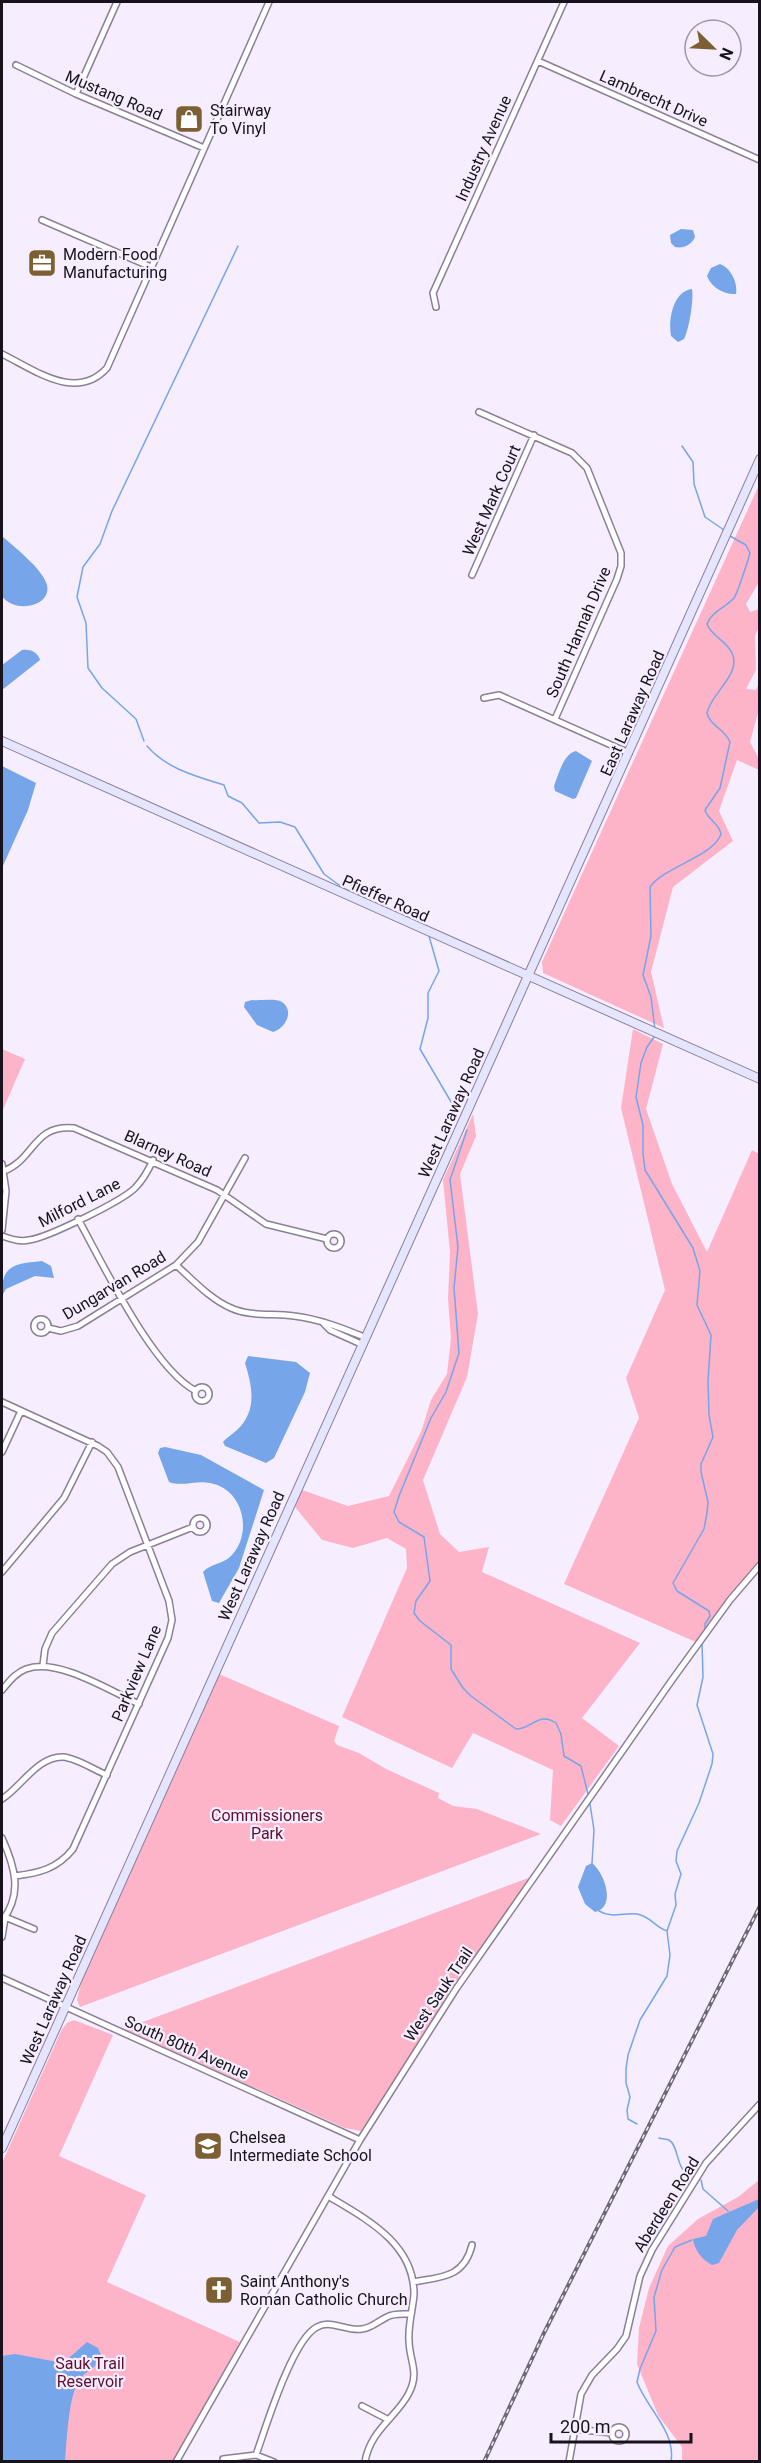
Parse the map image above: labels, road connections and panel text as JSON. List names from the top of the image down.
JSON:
{
  "streets": {
    "main road": ["East Laraway Road", "Pfieffer Road", "West Laraway Road"],
    "street": [
      "Mustang Road",
      "Lambrecht Drive",
      "Industry Avenue",
      "West Mark Court",
      "South Hannah Drive",
      "Blarney Road",
      "Milford Lane",
      "Dungarvan Road",
      "Parkview Lane",
      "West Sauk Trail",
      "South 80th Avenue",
      "Aberdeen Road"
    ]
  },
  "crossings": [
    ["Lambrecht Drive", "Industry Avenue"],
    ["West Mark Court", "South Hannah Drive"],
    ["East Laraway Road", "Pfieffer Road"],
    ["East Laraway Road", "West Laraway Road"],
    ["Pfieffer Road", "West Laraway Road"],
    ["West Laraway Road", "South 80th Avenue"],
    ["Blarney Road", "Milford Lane"],
    ["Blarney Road", "Dungarvan Road"],
    ["West Sauk Trail", "South 80th Avenue"]
  ],
  "parks": ["Commissioners Park", "Sauk Trail Reservoir"],
  "places": {
    "shop": ["Stairway To Vinyl"],
    "office": ["Modern Food Manufacturing"],
    "school or university": ["Chelsea Intermediate School"],
    "church": ["Saint Anthony's Roman Catholic Church"]
  },
  "scale_bar": "200 m",
  "north": "bottom right"
}
